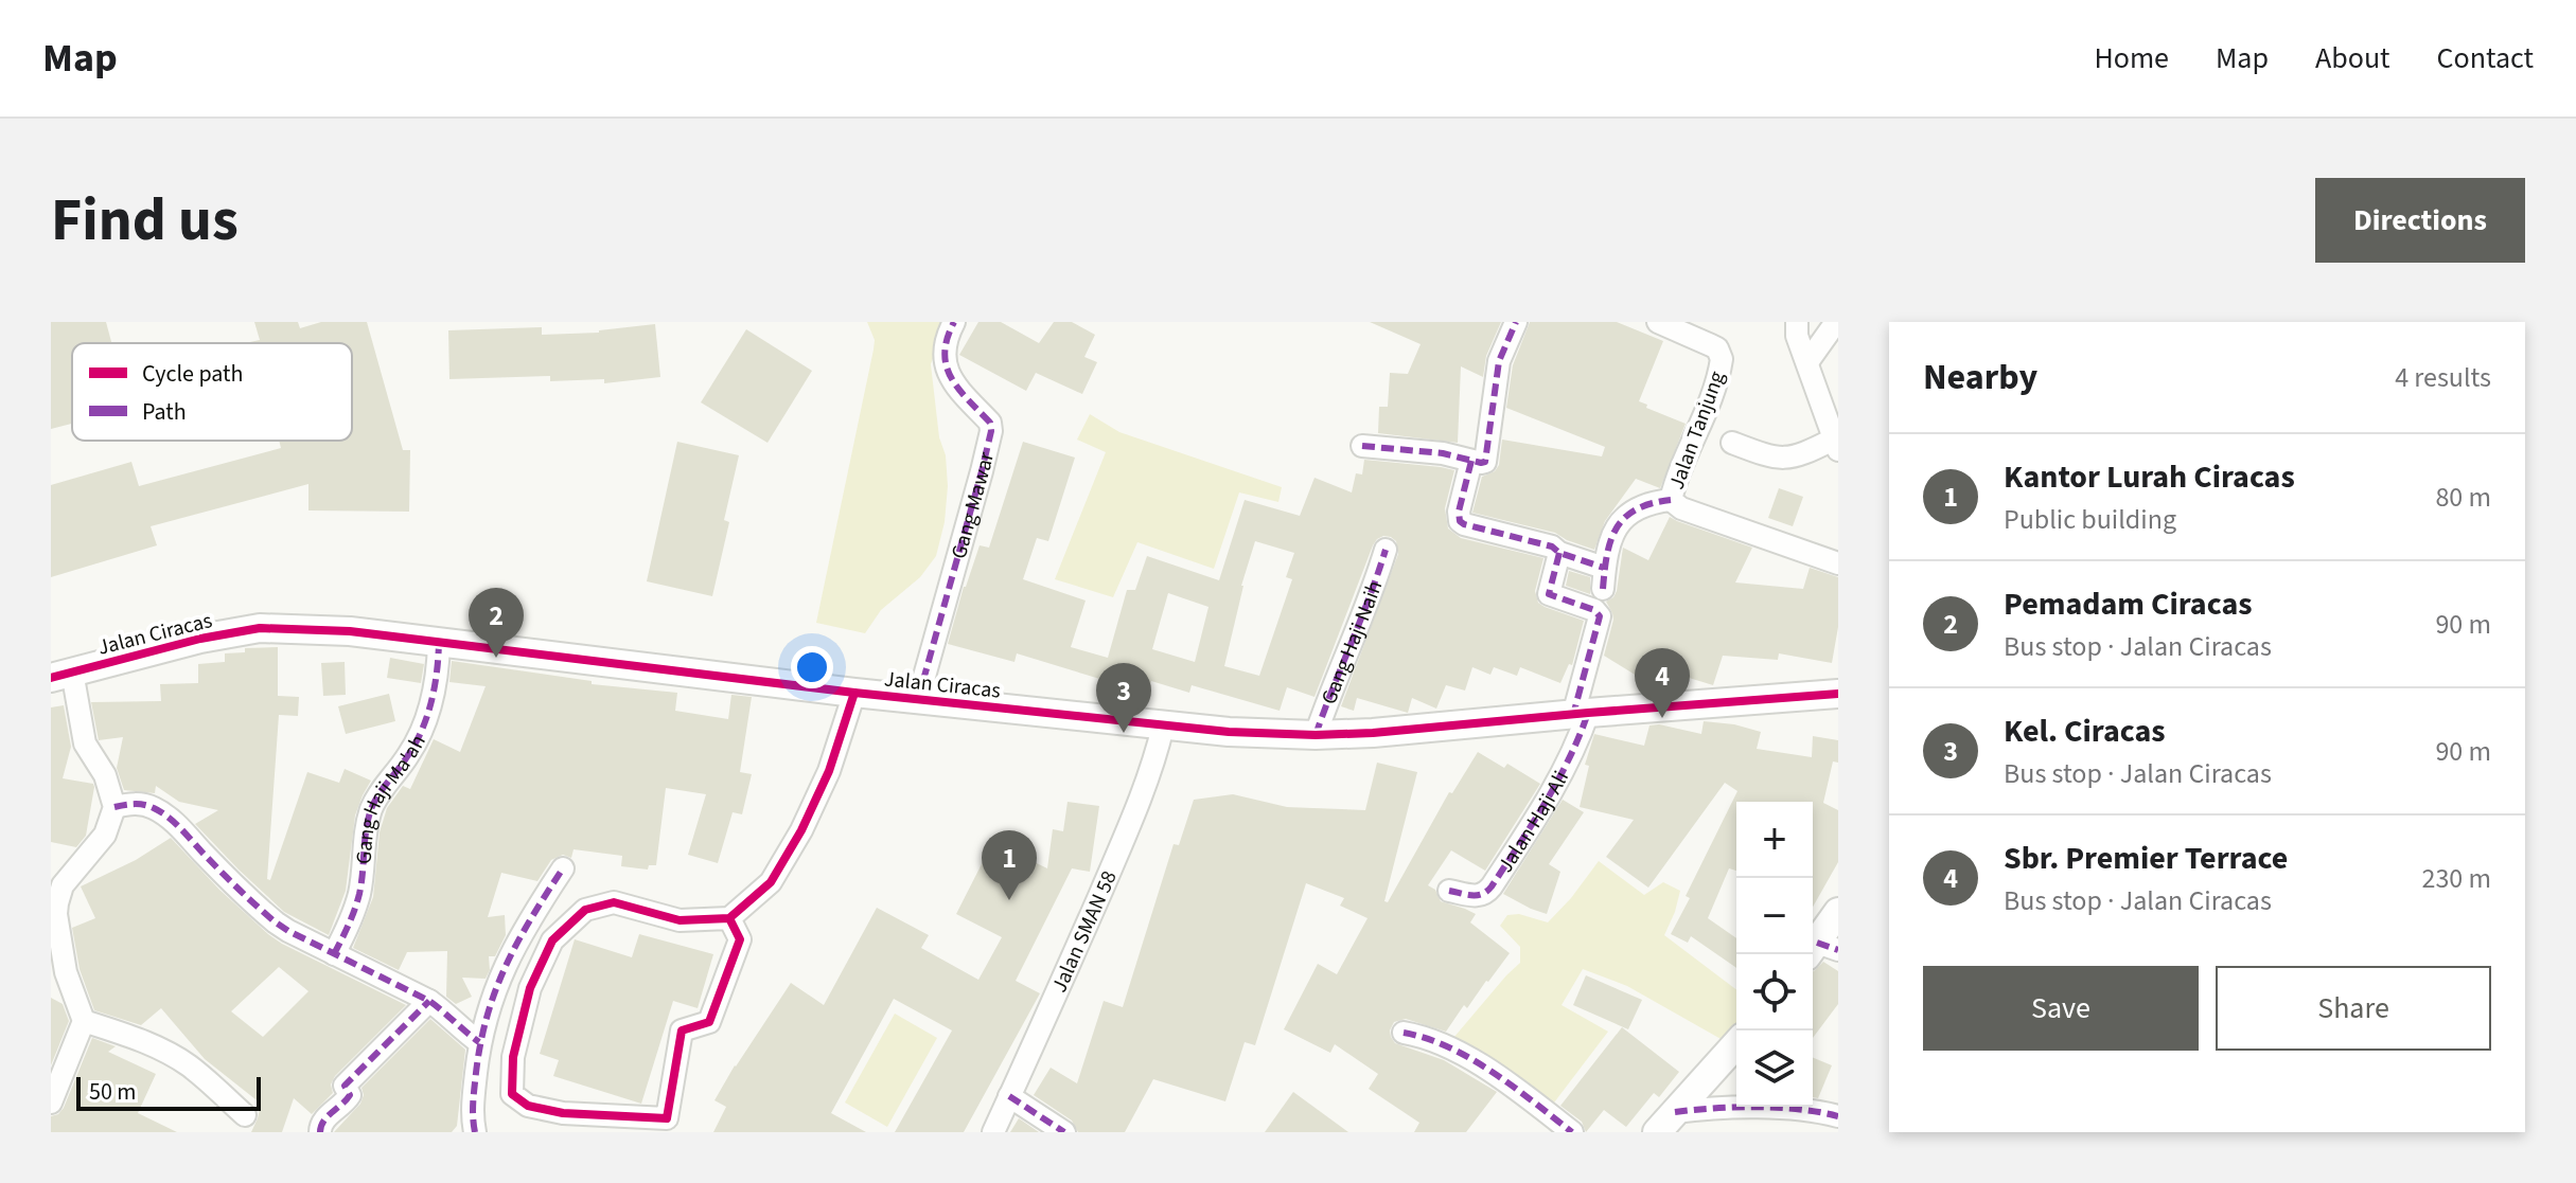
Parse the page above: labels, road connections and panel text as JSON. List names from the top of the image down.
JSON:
{
  "streets": {
    "street": [
      "Jalan Tanjung",
      "Gang Mawar",
      "Jalan Ciracas",
      "Gang Haji Naih",
      "Gang Haji Ma'ah",
      "Jalan Haji Ali",
      "Jalan SMAN 58"
    ]
  },
  "crossings": [
    ["Gang Mawar", "Jalan Ciracas"],
    ["Jalan Ciracas", "Gang Haji Naih"],
    ["Jalan Ciracas", "Gang Haji Ma'ah"],
    ["Jalan Ciracas", "Jalan Haji Ali"],
    ["Jalan Ciracas", "Jalan SMAN 58"]
  ],
  "legend": ["Cycle path", "Path"],
  "scale_bar": "50 m",
  "page": {
    "header": "Map",
    "nav": [
      "Home",
      "Map",
      "About",
      "Contact"
    ],
    "buttons": [
      "Directions",
      ["Save", "Share"]
    ],
    "title": "Find us",
    "heading": ["Nearby", "4 results"],
    "list": [
      {
        "mark": "1",
        "name": "Kantor Lurah Ciracas",
        "note": "Public building",
        "value": "80 m"
      },
      {
        "mark": "2",
        "name": "Pemadam Ciracas",
        "note": "Bus stop · Jalan Ciracas",
        "value": "90 m"
      },
      {
        "mark": "3",
        "name": "Kel. Ciracas",
        "note": "Bus stop · Jalan Ciracas",
        "value": "90 m"
      },
      {
        "mark": "4",
        "name": "Sbr. Premier Terrace",
        "note": "Bus stop · Jalan Ciracas",
        "value": "230 m"
      }
    ],
    "pins": [
      "2",
      "4",
      "3",
      "1"
    ],
    "map_buttons": ["+", "−"],
    "scale": "50 m"
  }
}
